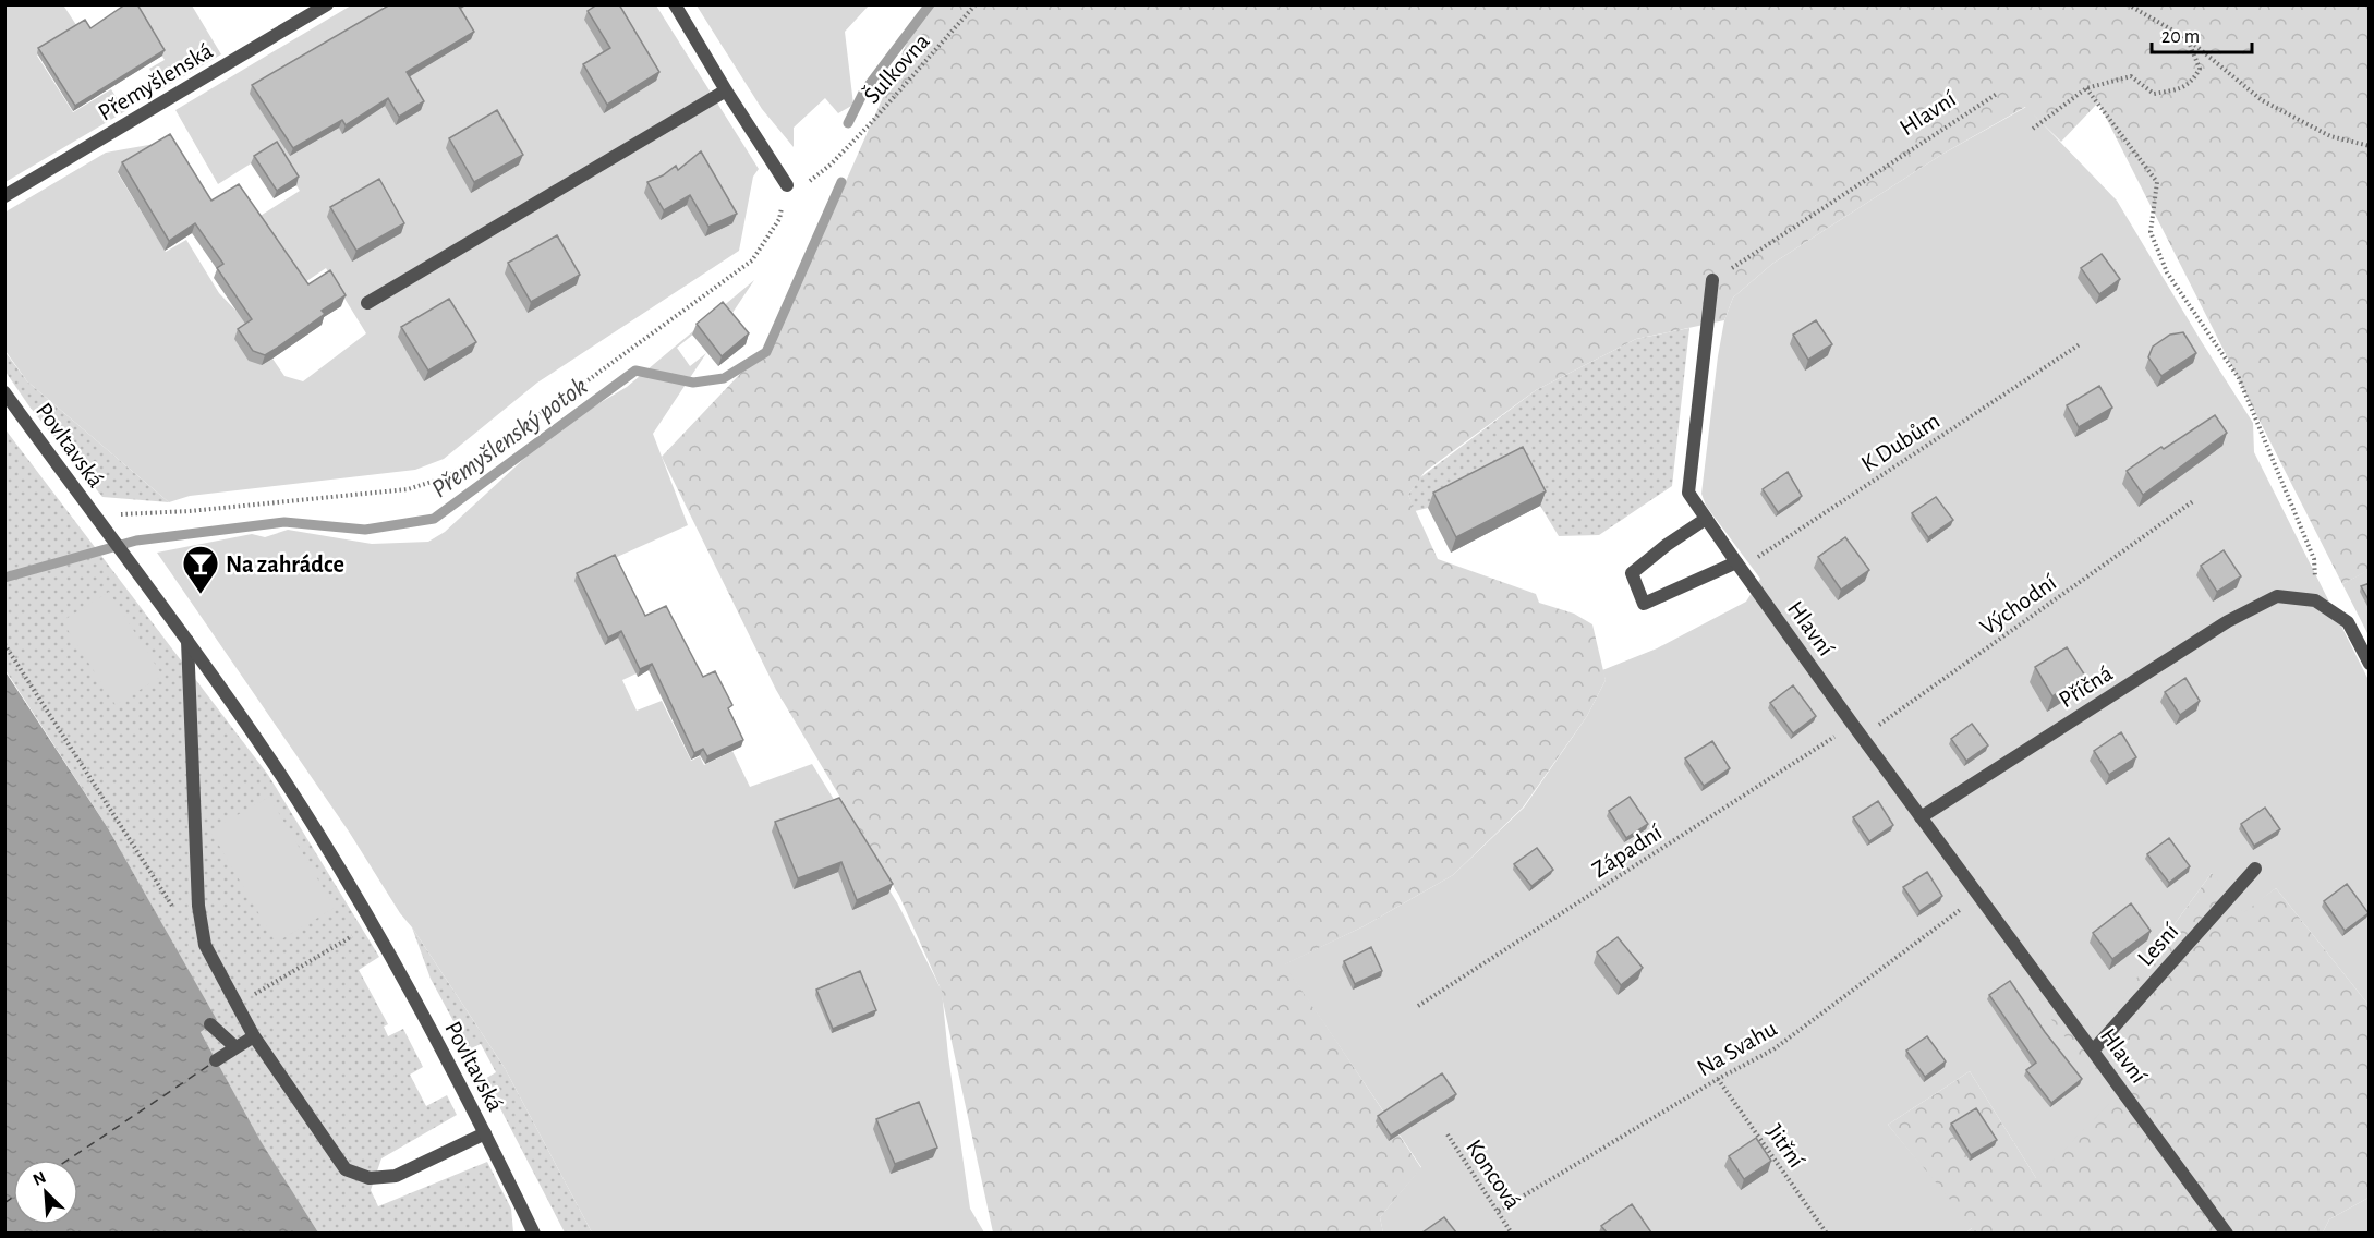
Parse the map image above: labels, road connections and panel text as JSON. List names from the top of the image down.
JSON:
{
  "streets": {
    "street": [
      "Přemyšlenská",
      "Hlavní",
      "Povltavská",
      "Příčná",
      "Lesní"
    ],
    "path": [
      "Šulkovna",
      "K Dubům",
      "Východní",
      "Západní",
      "Na Svahu",
      "Jitřní",
      "Koncová"
    ]
  },
  "crossings": [
    ["Hlavní", "K Dubům"],
    ["Hlavní", "Východní"],
    ["Hlavní", "Příčná"],
    ["Hlavní", "Západní"],
    ["Hlavní", "Lesní"],
    ["Hlavní", "Na Svahu"],
    ["Na Svahu", "Jitřní"],
    ["Na Svahu", "Koncová"]
  ],
  "water": ["Přemyšlenský potok"],
  "places": {
    "bar": ["Na zahrádce"]
  },
  "scale_bar": "20 m",
  "north": "top left"
}
